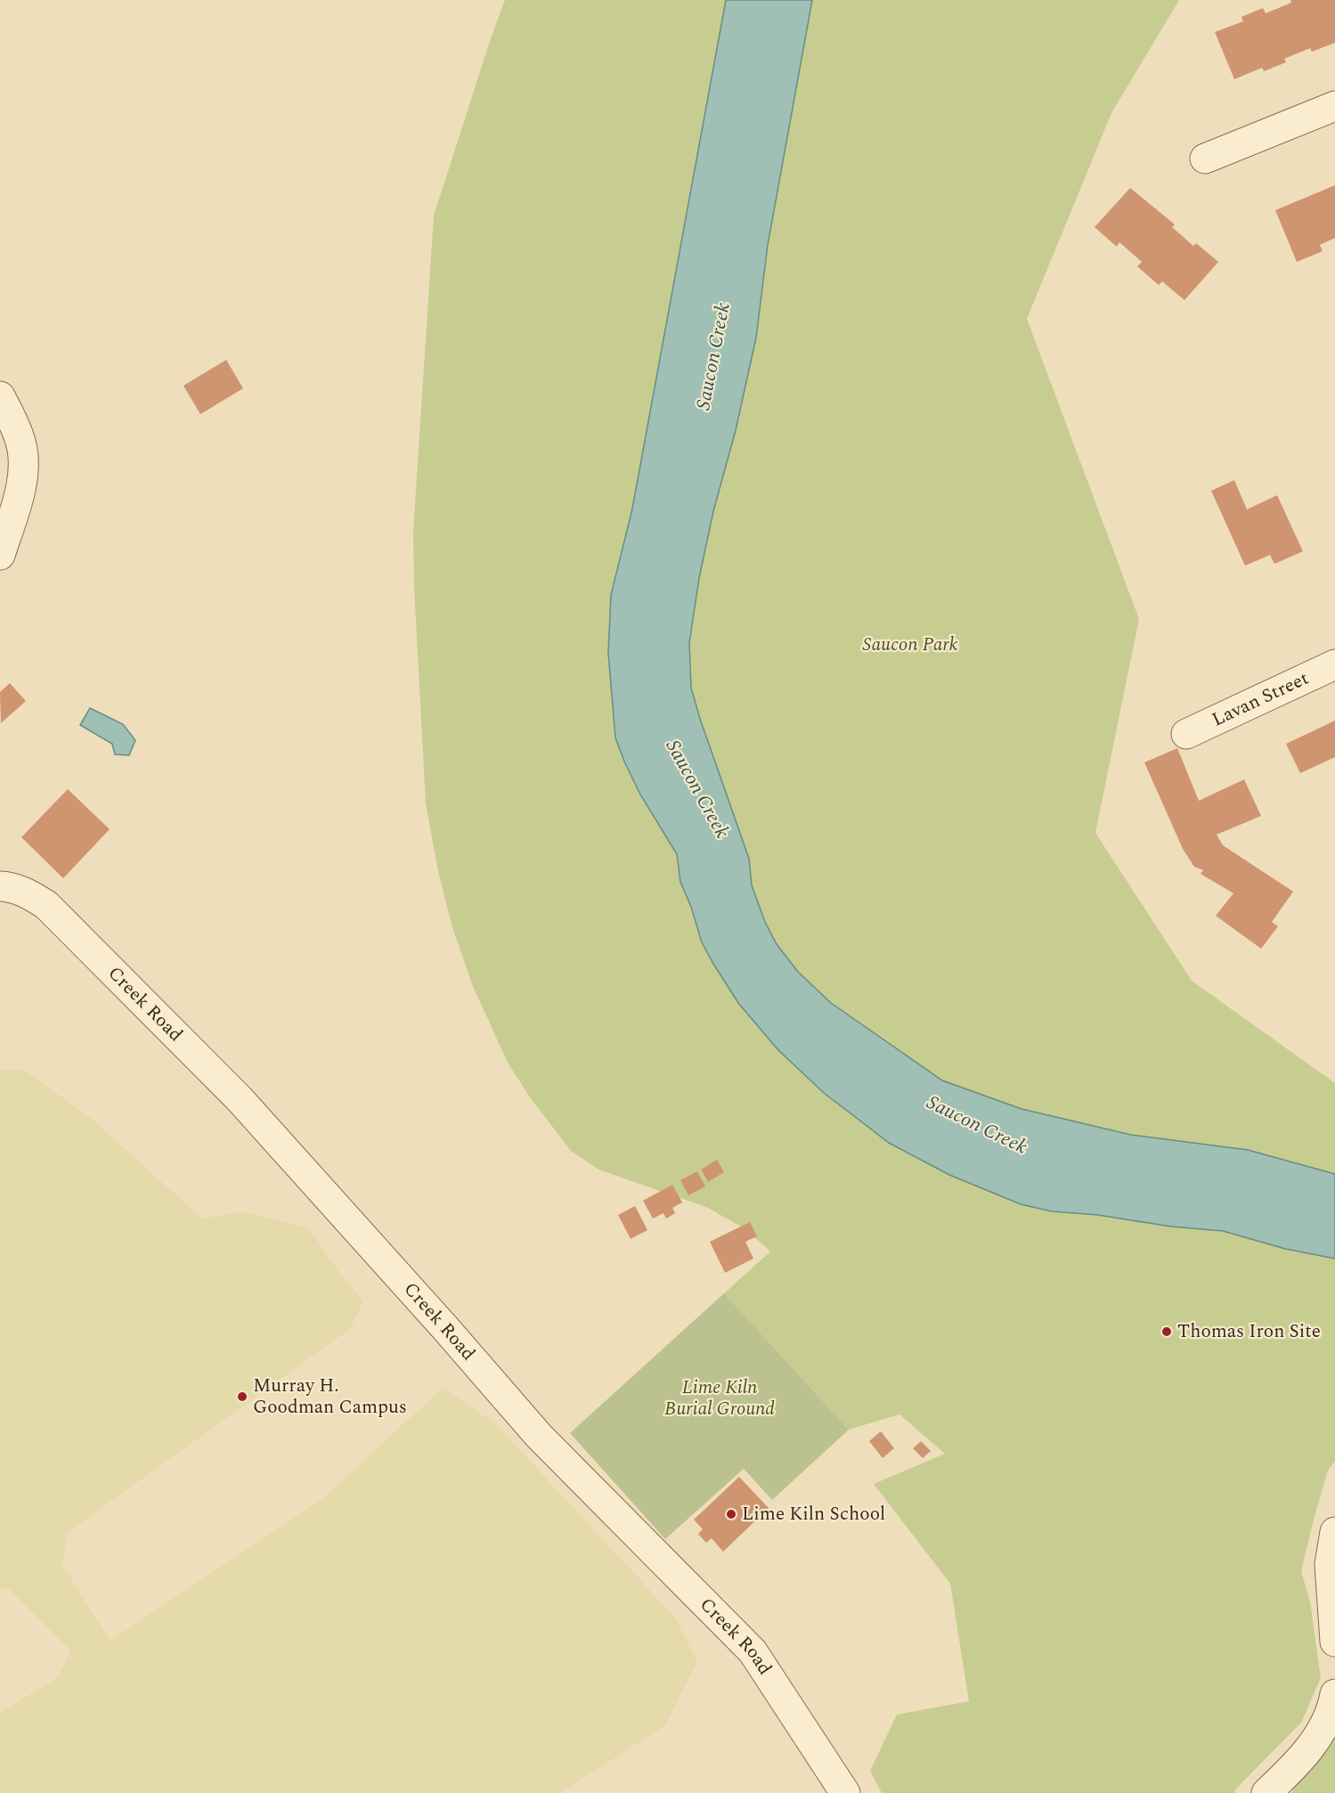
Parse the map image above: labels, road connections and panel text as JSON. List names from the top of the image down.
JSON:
{
  "streets": {
    "street": ["Lavan Street", "Creek Road"]
  },
  "water": ["Saucon Creek"],
  "parks": ["Saucon Park", "Lime Kiln Burial Ground"],
  "places": ["Thomas Iron Site", "Murray H. Goodman Campus", "Lime Kiln School"]
}
